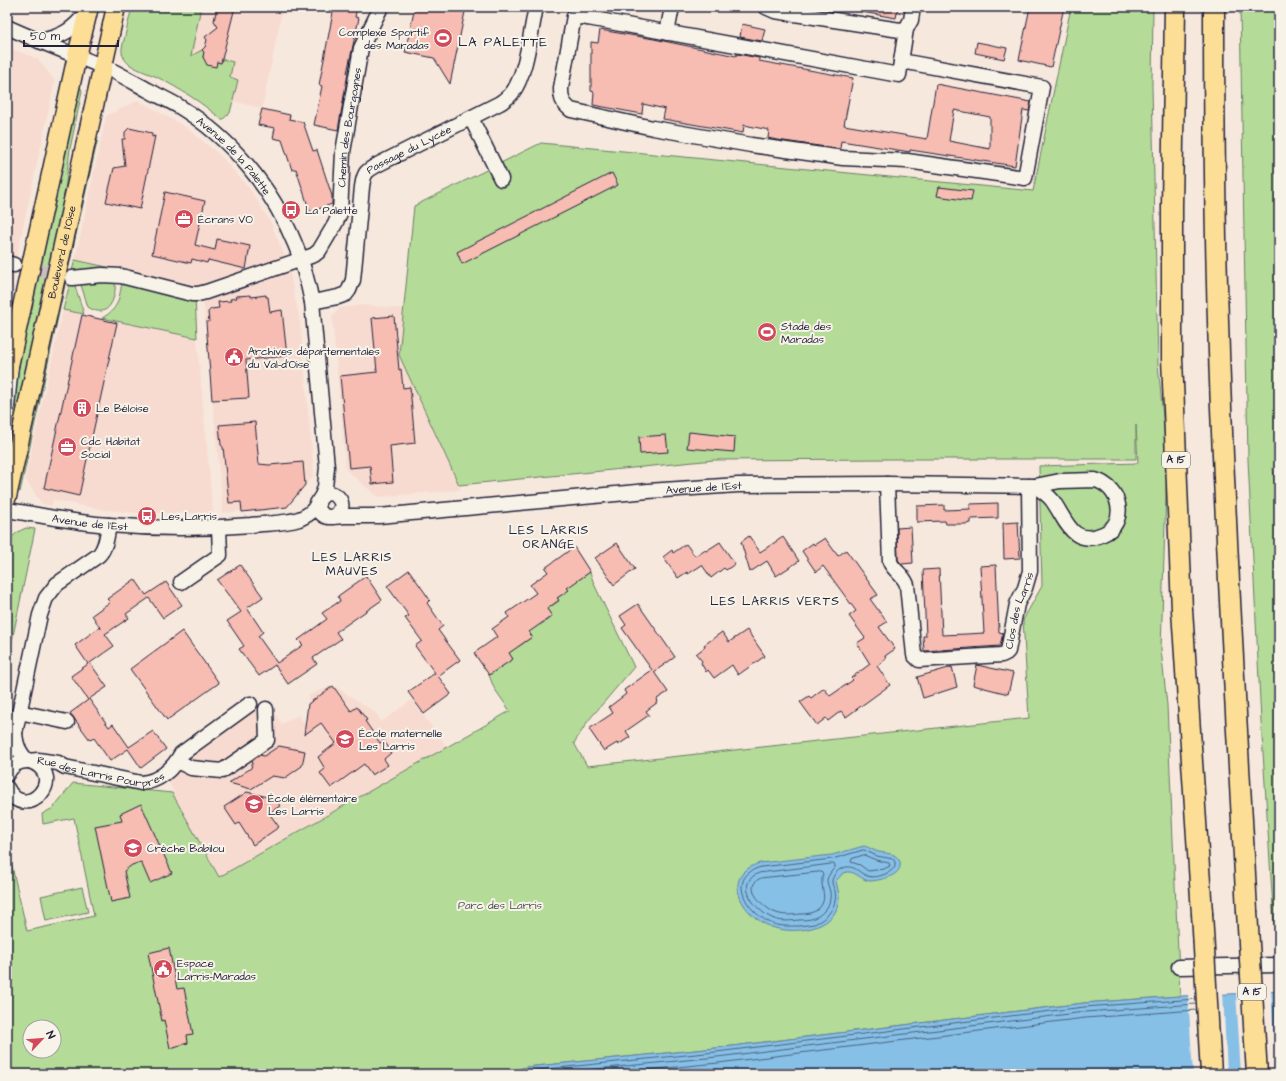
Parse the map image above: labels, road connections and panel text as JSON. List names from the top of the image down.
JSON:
{
  "streets": {
    "highway": ["A 15"],
    "main road": ["Boulevard de l'Oise"],
    "street": [
      "Chemin des Bourgognes",
      "Passage du Lycée",
      "Avenue de la Palette",
      "Avenue de l'Est",
      "Clos des Larris",
      "Rue des Larris Pourpres"
    ]
  },
  "crossings": [
    ["Chemin des Bourgognes", "Avenue de la Palette"],
    ["Passage du Lycée", "Avenue de la Palette"],
    ["Avenue de la Palette", "Boulevard de l'Oise"],
    ["Avenue de la Palette", "Avenue de l'Est"],
    ["Avenue de l'Est", "Clos des Larris"],
    ["Avenue de l'Est", "Rue des Larris Pourpres"]
  ],
  "districts": [
    "LA PALETTE",
    "LES LARRIS ORANGE",
    "LES LARRIS MAUVES",
    "LES LARRIS VERTS"
  ],
  "parks": ["Parc des Larris"],
  "places": {
    "sports": ["Complexe Sportif des Maradas", "Stade des Maradas"],
    "bus stop": ["La Palette", "Les Larris"],
    "office": ["Écrans VO", "Cdc Habitat Social"],
    "public building": ["Archives départementales du Val-d'Oise", "Espace Larris-Maradas"],
    "building": ["Le Béloise"],
    "school or university": ["École maternelle Les Larris", "École élémentaire Les Larris", "Crèche Babilou"]
  },
  "scale_bar": "50 m",
  "north": "top right"
}
